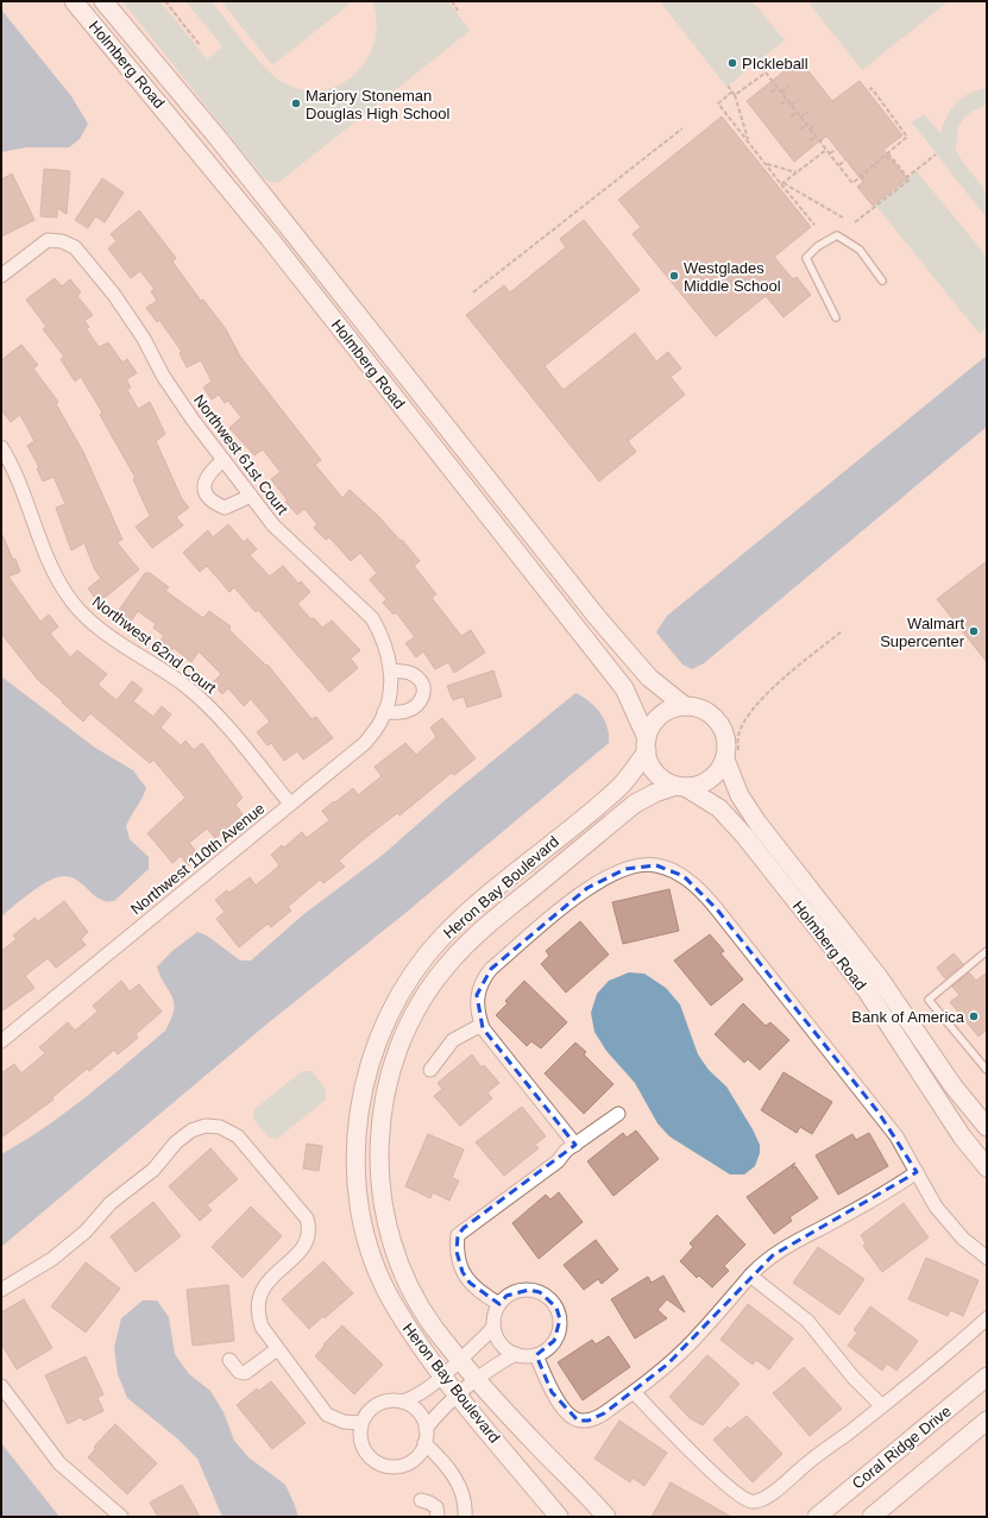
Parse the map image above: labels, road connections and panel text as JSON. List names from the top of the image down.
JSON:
{
  "streets": {
    "street": [
      "Holmberg Road",
      "Northwest 61st Court",
      "Northwest 62nd Court",
      "Northwest 110th Avenue",
      "Heron Bay Boulevard",
      "Coral Ridge Drive"
    ]
  },
  "crossings": [
    ["Holmberg Road", "Heron Bay Boulevard"],
    ["Northwest 61st Court", "Northwest 110th Avenue"],
    ["Northwest 62nd Court", "Northwest 110th Avenue"]
  ],
  "places": [
    "PIckleball",
    "Marjory Stoneman Douglas High School",
    "Westglades Middle School",
    "Walmart Supercenter",
    "Bank of America"
  ]
}
